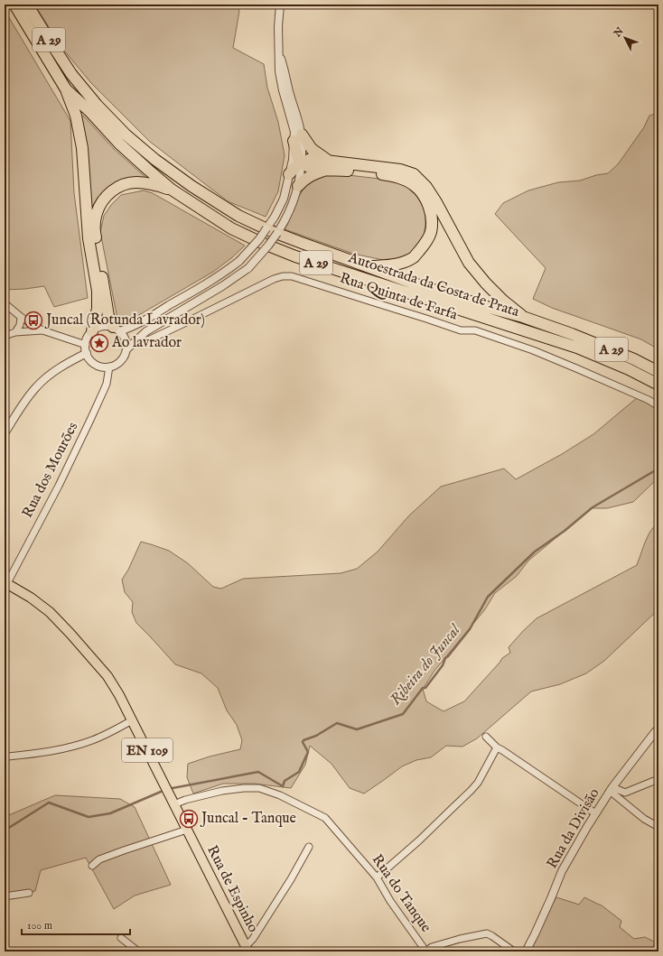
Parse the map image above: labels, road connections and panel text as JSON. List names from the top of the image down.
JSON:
{
  "streets": {
    "highway": ["A 29", "Autoestrada da Costa de Prata"],
    "main road": ["EN 109", "Rua de Espinho"],
    "street": [
      "Rua Quinta de Farfa",
      "Rua dos Mourões",
      "Rua da Divisão",
      "Rua do Tanque"
    ]
  },
  "crossings": [
    ["Rua Quinta de Farfa", "Rua dos Mourões"],
    ["Rua dos Mourões", "Rua de Espinho"],
    ["Rua de Espinho", "Rua do Tanque"]
  ],
  "water": ["Ribeira do Juncal"],
  "places": {
    "bus stop": ["Juncal (Rotunda Lavrador)", "Juncal - Tanque"],
    "place": ["Ao lavrador"]
  },
  "scale_bar": "100 m",
  "north": "top left"
}
